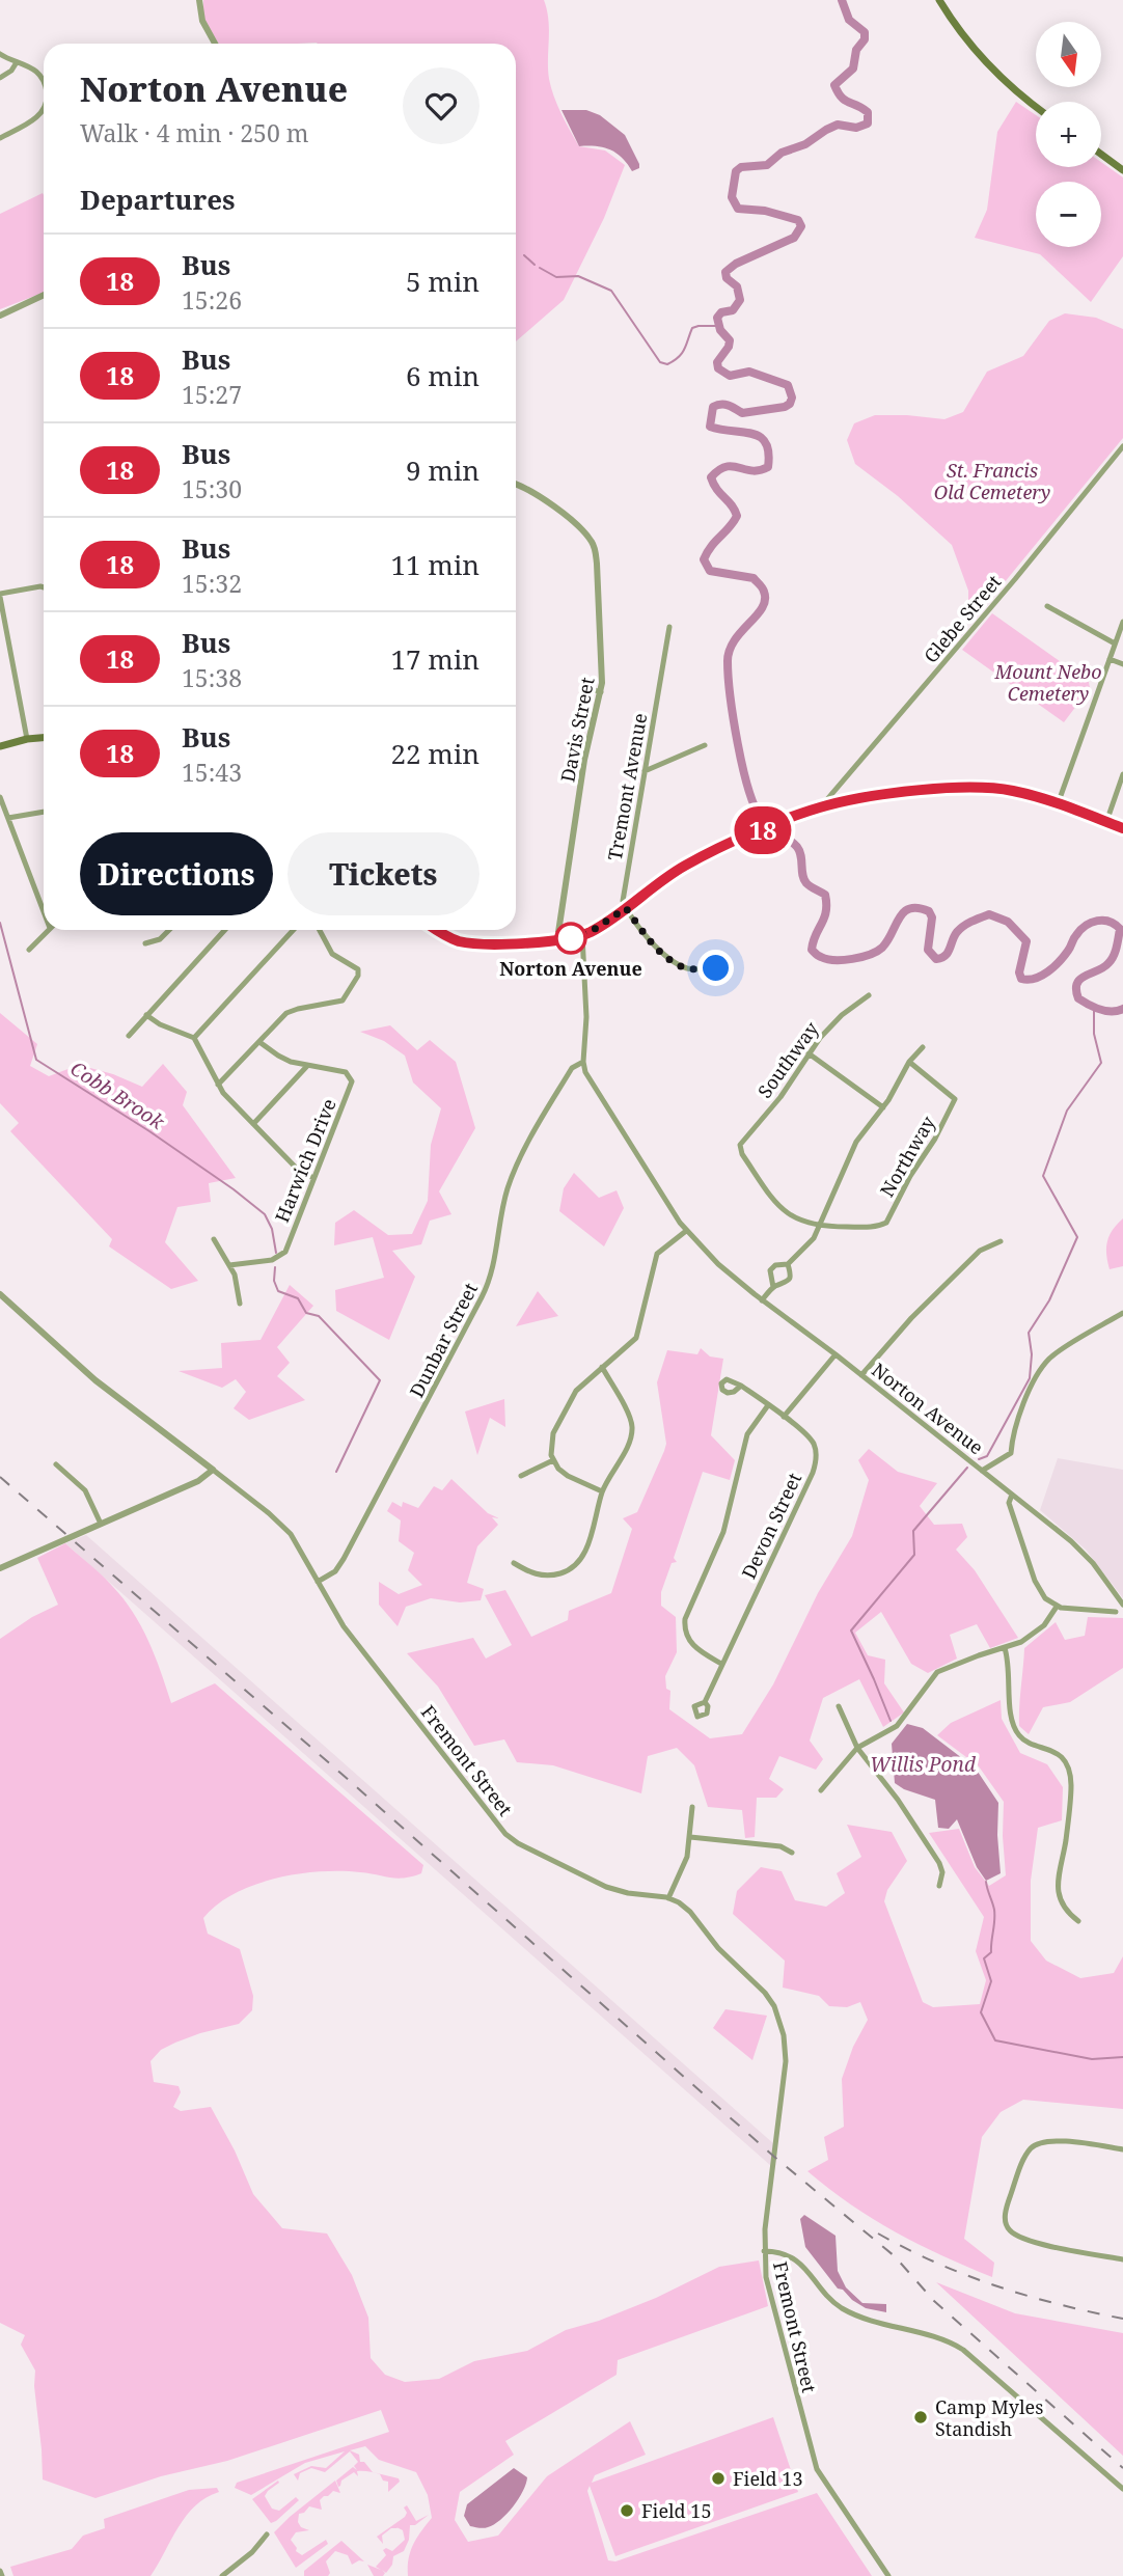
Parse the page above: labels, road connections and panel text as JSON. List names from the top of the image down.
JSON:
{
  "streets": {
    "street": [
      "Glebe Street",
      "Davis Street",
      "Tremont Avenue",
      "Southway",
      "Northway",
      "Harwich Drive",
      "Dunbar Street",
      "Norton Avenue",
      "Devon Street",
      "Fremont Street"
    ]
  },
  "crossings": [
    ["Southway", "Northway"],
    ["Dunbar Street", "Norton Avenue"],
    ["Dunbar Street", "Fremont Street"]
  ],
  "water": ["Cobb Brook", "Willis Pond"],
  "parks": ["St. Francis Old Cemetery", "Mount Nebo Cemetery"],
  "places": [
    "Norton Avenue",
    "Camp Myles Standish",
    "Field 13",
    "Field 15"
  ],
  "lines": ["bus line 18"],
  "north": "bottom",
  "page": {
    "on_map": "18",
    "map_buttons": ["+", "−"],
    "heading": [
      ["Norton Avenue", "Walk · 4 min · 250 m"],
      "Departures"
    ],
    "list": [
      {
        "mark": "18",
        "name": "Bus",
        "note": "15:26",
        "value": "5 min"
      },
      {
        "mark": "18",
        "name": "Bus",
        "note": "15:27",
        "value": "6 min"
      },
      {
        "mark": "18",
        "name": "Bus",
        "note": "15:30",
        "value": "9 min"
      },
      {
        "mark": "18",
        "name": "Bus",
        "note": "15:32",
        "value": "11 min"
      },
      {
        "mark": "18",
        "name": "Bus",
        "note": "15:38",
        "value": "17 min"
      },
      {
        "mark": "18",
        "name": "Bus",
        "note": "15:43",
        "value": "22 min"
      }
    ],
    "buttons": ["Directions", "Tickets"]
  }
}
